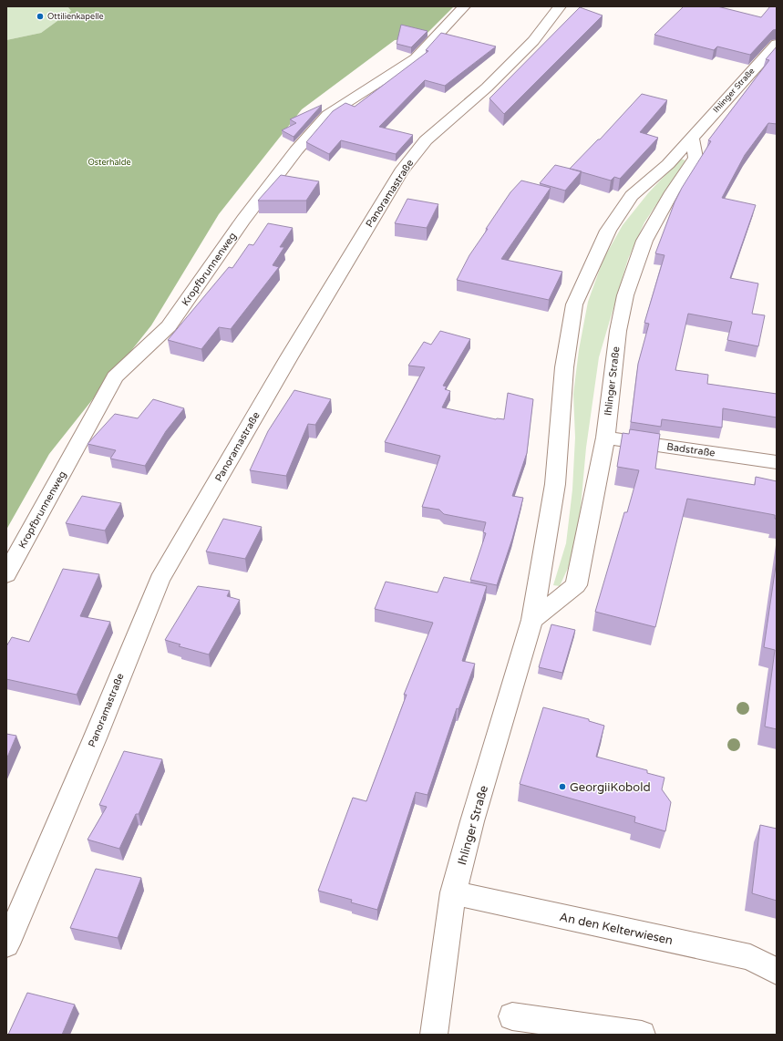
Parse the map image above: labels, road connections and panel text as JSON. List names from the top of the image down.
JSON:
{
  "streets": {
    "street": [
      "Ihlinger Straße",
      "Panoramastraße",
      "Kropfbrunnenweg",
      "Badstraße",
      "An den Kelterwiesen"
    ]
  },
  "crossings": [
    ["Ihlinger Straße", "Badstraße"],
    ["Ihlinger Straße", "An den Kelterwiesen"]
  ],
  "parks": ["Osterhalde"],
  "places": ["Ottilienkapelle", "GeorgiiKobold"]
}
